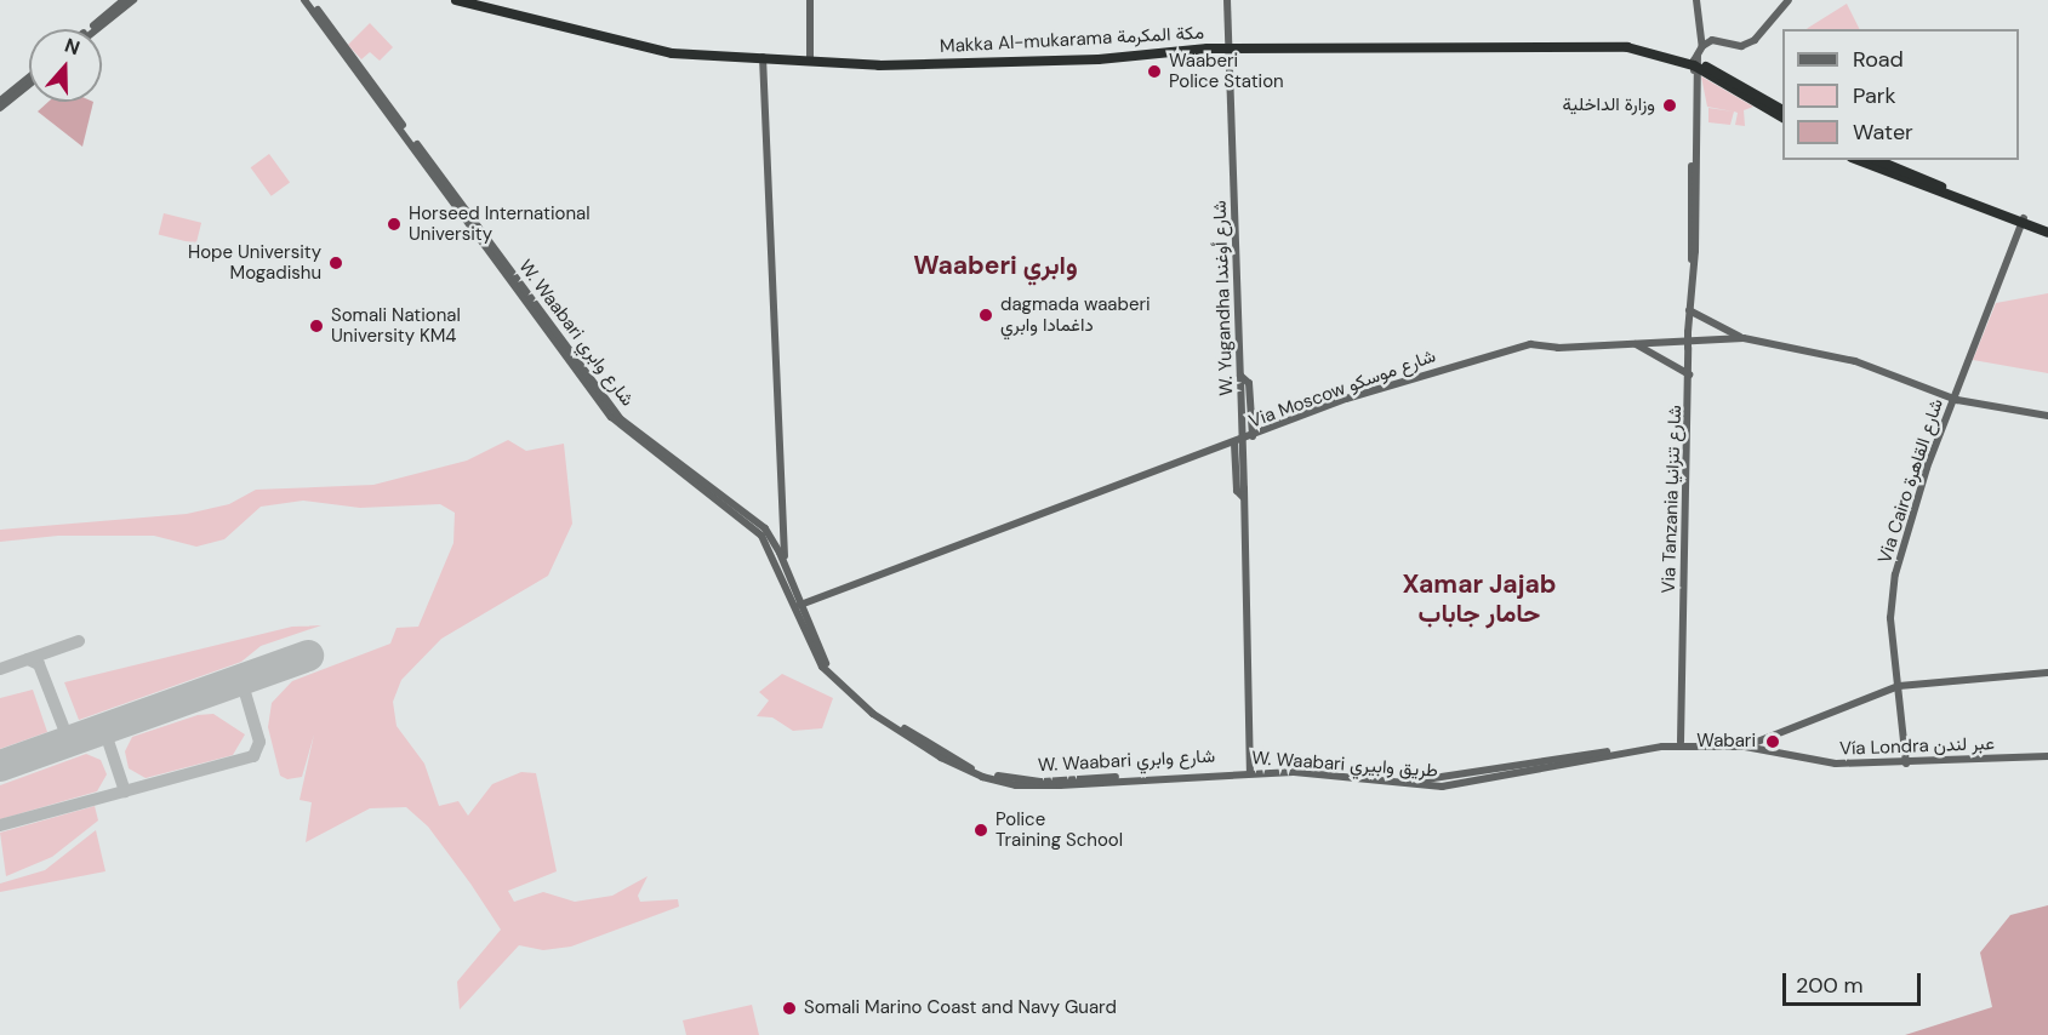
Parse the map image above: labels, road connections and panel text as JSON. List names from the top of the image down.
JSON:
{
  "streets": {
    "highway": ["Makka Al-mukarama مكة المكرمة"],
    "main road": [
      "W. Yugandha شارع أوغندا",
      "W. Waabari شارع وابري",
      "Via Moscow شارع موسكو",
      "Via Cairo شارع القاهرة",
      "Via Tanzania شارع تنزانيا",
      "Vía Londra عبر لندن",
      "W. Waabari طريق وابيري"
    ]
  },
  "crossings": [
    ["Makka Al-mukarama مكة المكرمة", "W. Yugandha شارع أوغندا"],
    ["Makka Al-mukarama مكة المكرمة", "Via Tanzania شارع تنزانيا"],
    ["W. Yugandha شارع أوغندا", "W. Waabari شارع وابري"],
    ["W. Yugandha شارع أوغندا", "W. Waabari طريق وابيري"],
    ["W. Waabari شارع وابري", "Via Moscow شارع موسكو"],
    ["W. Waabari شارع وابري", "Via Tanzania شارع تنزانيا"],
    ["W. Waabari شارع وابري", "Vía Londra عبر لندن"],
    ["W. Waabari شارع وابري", "W. Waabari طريق وابيري"],
    ["Via Moscow شارع موسكو", "Via Cairo شارع القاهرة"],
    ["Via Cairo شارع القاهرة", "Vía Londra عبر لندن"],
    ["Vía Londra عبر لندن", "W. Waabari طريق وابيري"]
  ],
  "districts": ["Waaberi وابري", "Xamar Jajab حامار جاباب"],
  "places": [
    "Waaberi Police Station",
    "وزارة الداخلية",
    "Horseed International University",
    "Hope University Mogadishu",
    "dagmada waaberi داغمادا وابري",
    "Somali National University KM4",
    "Wabari",
    "Police Training School",
    "Somali Marino Coast and Navy Guard"
  ],
  "legend": ["Road", "Park", "Water"],
  "scale_bar": "200 m",
  "north": "top"
}
